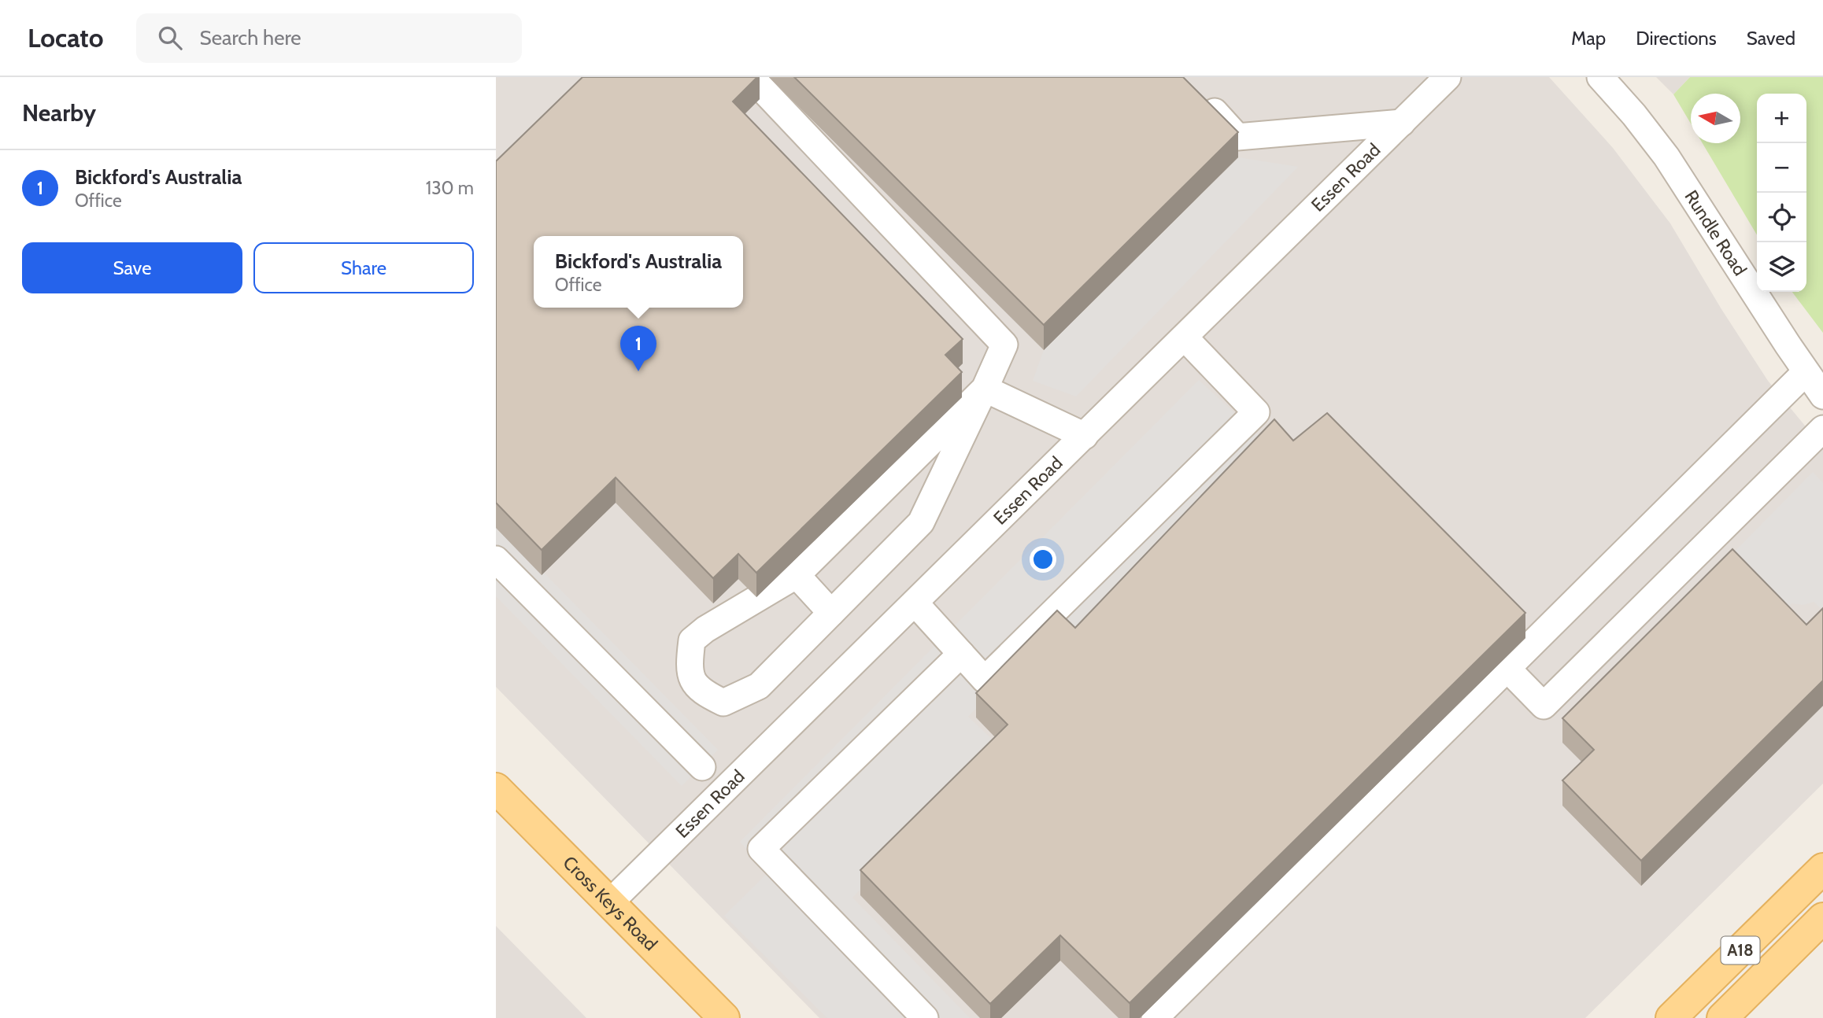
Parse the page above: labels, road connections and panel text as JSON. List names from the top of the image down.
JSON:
{
  "streets": {
    "main road": ["Cross Keys Road", "A18"],
    "street": ["Essen Road", "Rundle Road"]
  },
  "crossings": [
    ["Essen Road", "Cross Keys Road"]
  ],
  "north": "left",
  "page": {
    "header": "Locato",
    "search": "Search here",
    "nav": ["Map", "Directions", "Saved"],
    "heading": "Nearby",
    "map_buttons": ["+", "−"],
    "list": [
      {
        "mark": "1",
        "name": "Bickford's Australia",
        "note": "Office",
        "value": "130 m"
      }
    ],
    "buttons": ["Save", "Share"],
    "popup": ["Bickford's Australia", "Office"],
    "pins": "1"
  }
}
